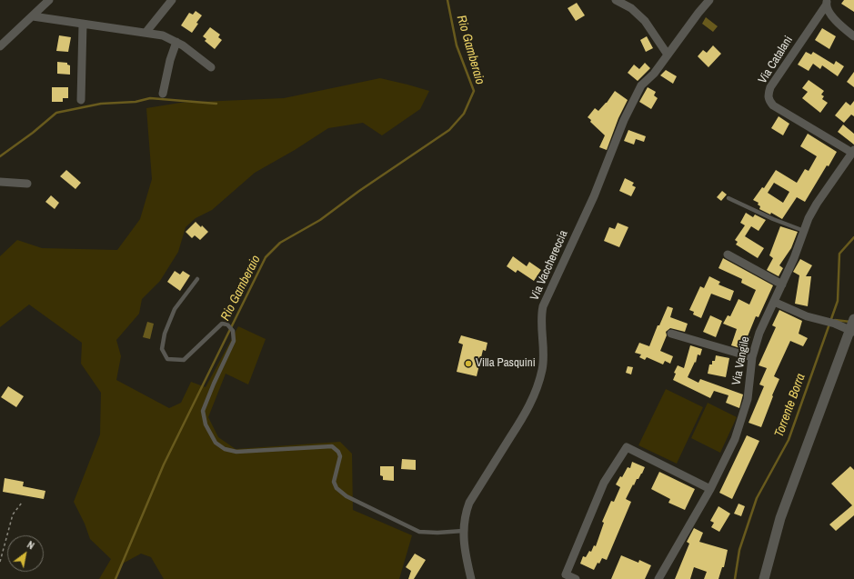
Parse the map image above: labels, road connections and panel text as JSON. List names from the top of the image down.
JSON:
{
  "streets": {
    "street": ["Via Catalani", "Via Vacchereccia", "Via Vangile"]
  },
  "crossings": [
    ["Via Catalani", "Via Vangile"]
  ],
  "water": ["Rio Gamberaio", "Torrente Borra"],
  "places": ["Villa Pasquini"],
  "north": "top right"
}
